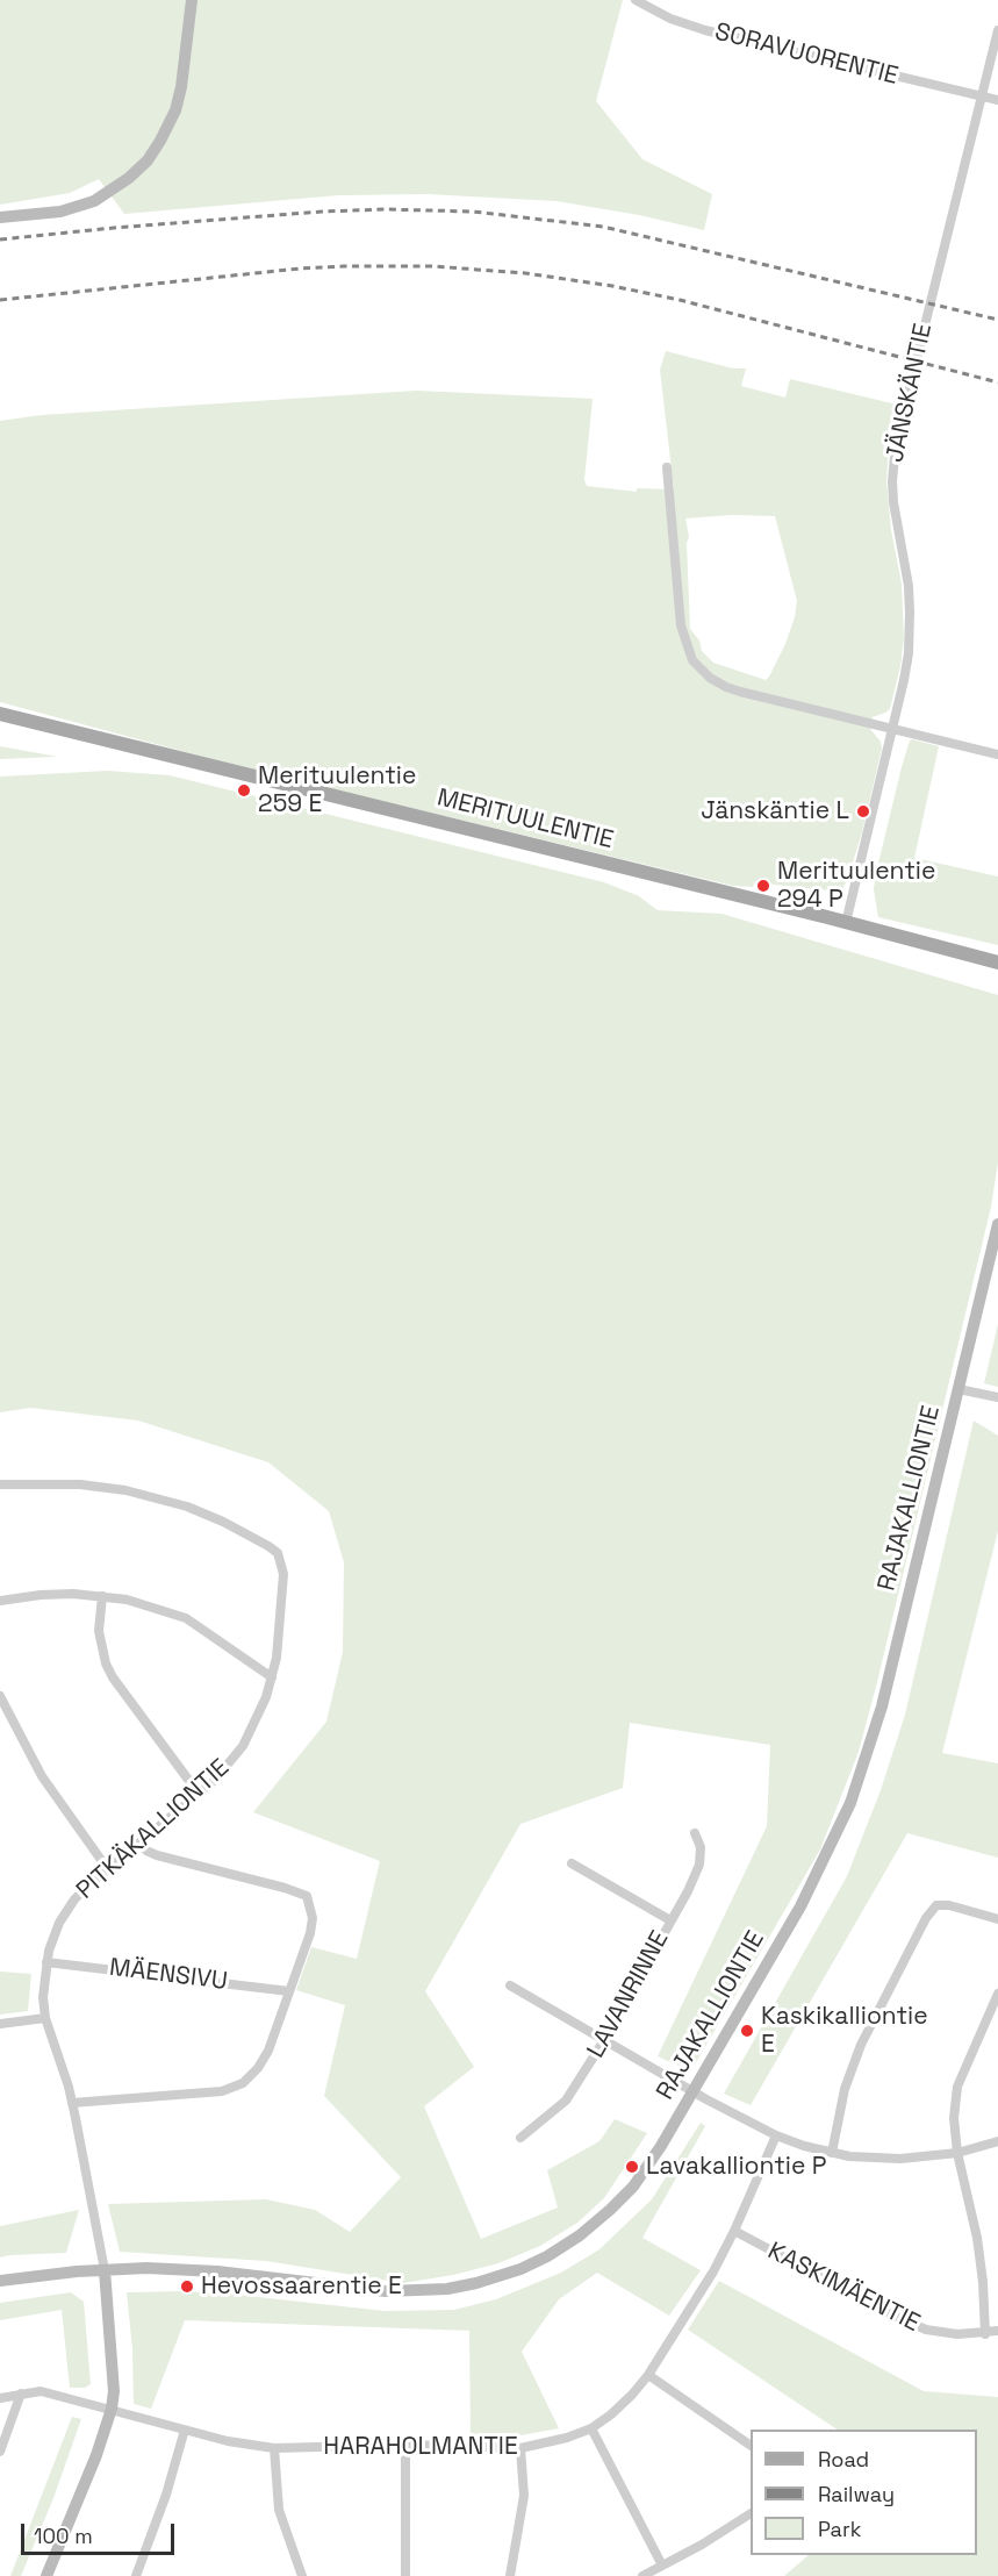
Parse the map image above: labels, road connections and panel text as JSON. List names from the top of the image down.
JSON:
{
  "streets": {
    "main road": ["MERITUULENTIE"],
    "street": [
      "SORAVUORENTIE",
      "JÄNSKÄNTIE",
      "RAJAKALLIONTIE",
      "PITKÄKALLIONTIE",
      "MÄENSIVU",
      "LAVANRINNE",
      "KASKIMÄENTIE",
      "HARAHOLMANTIE"
    ]
  },
  "crossings": [
    ["SORAVUORENTIE", "JÄNSKÄNTIE"],
    ["JÄNSKÄNTIE", "MERITUULENTIE"],
    ["RAJAKALLIONTIE", "PITKÄKALLIONTIE"],
    ["PITKÄKALLIONTIE", "MÄENSIVU"],
    ["KASKIMÄENTIE", "HARAHOLMANTIE"]
  ],
  "places": [
    "Merituulentie 259 E",
    "Jänskäntie L",
    "Merituulentie 294 P",
    "Kaskikalliontie E",
    "Lavakalliontie P",
    "Hevossaarentie E"
  ],
  "legend": ["Road", "Railway", "Park"],
  "scale_bar": "100 m"
}
